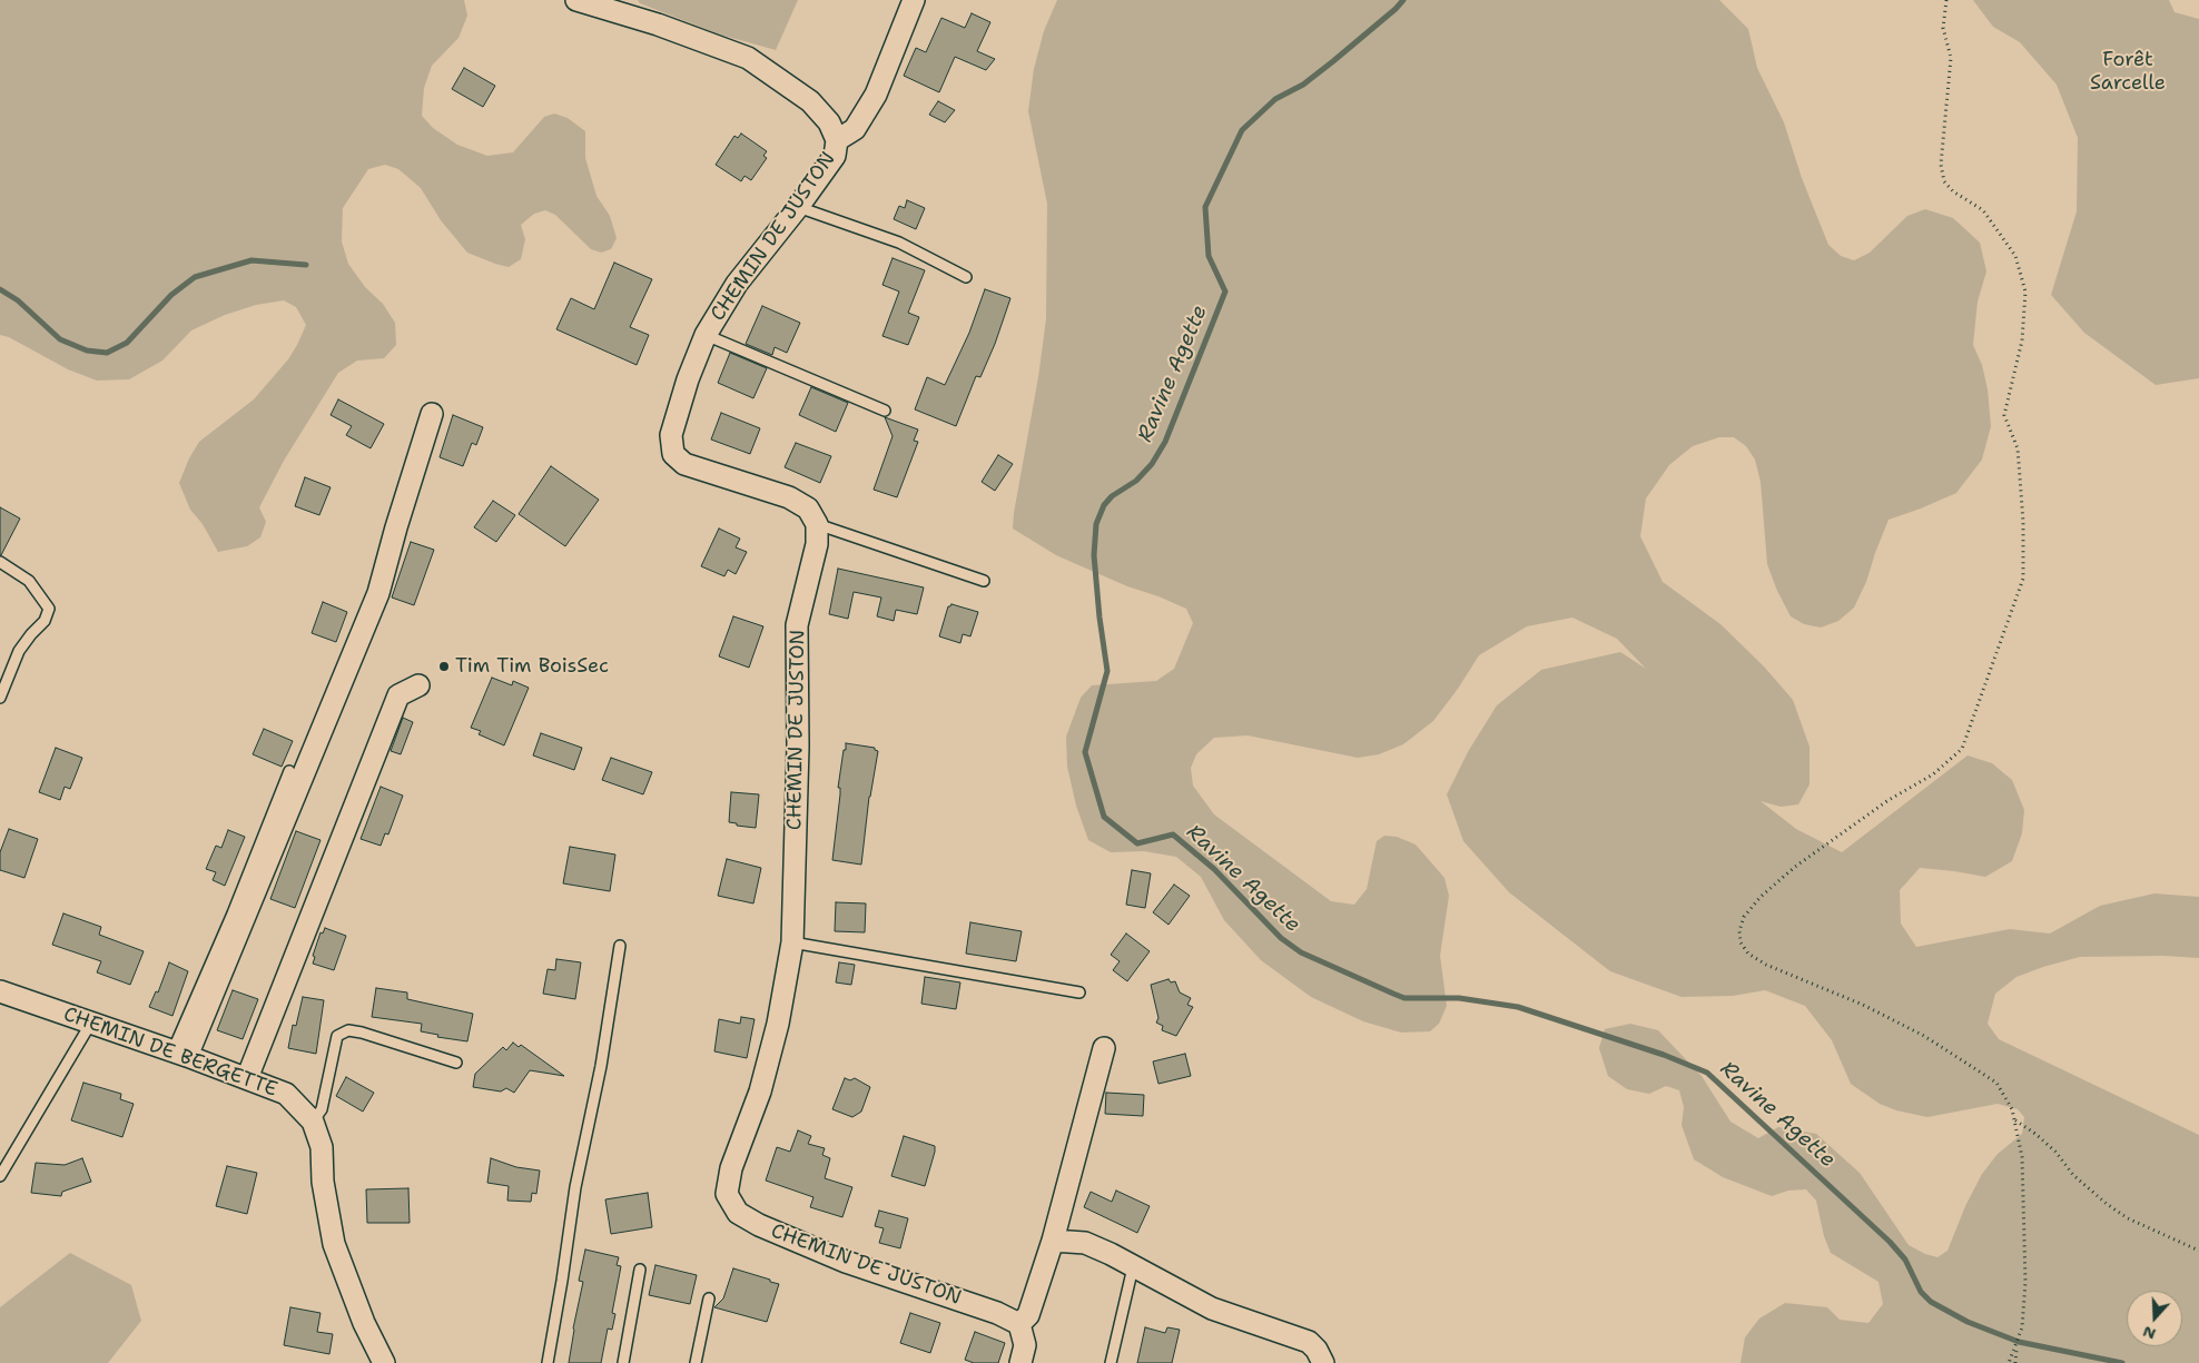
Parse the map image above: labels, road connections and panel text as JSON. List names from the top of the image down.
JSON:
{
  "streets": {
    "street": ["CHEMIN DE JUSTON", "CHEMIN DE BERGETTE"]
  },
  "water": ["Ravine Agette"],
  "parks": ["Forêt Sarcelle"],
  "places": ["Tim Tim BoisSec"],
  "north": "bottom"
}
